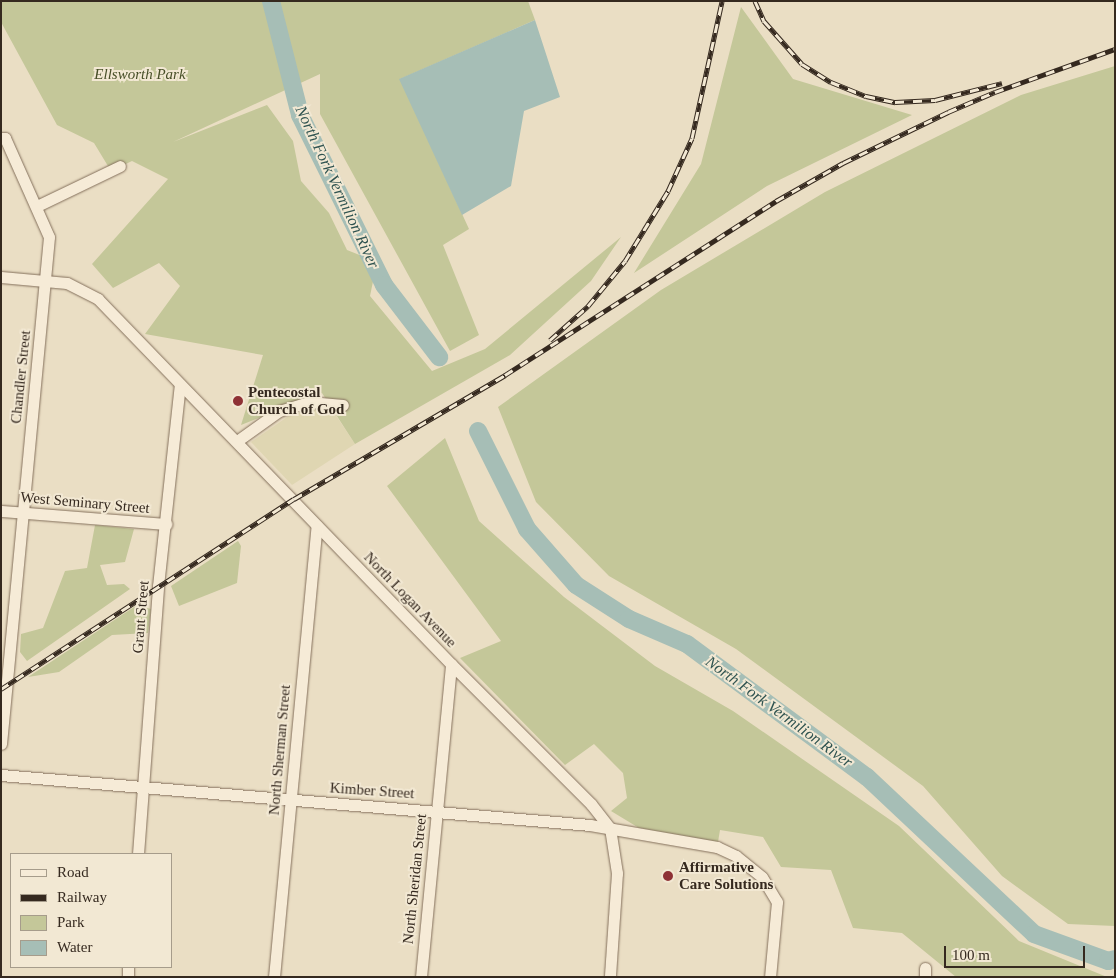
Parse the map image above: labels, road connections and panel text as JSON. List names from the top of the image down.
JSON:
{
  "streets": {
    "street": [
      "Chandler Street",
      "West Seminary Street",
      "North Logan Avenue",
      "Grant Street",
      "North Sherman Street",
      "Kimber Street",
      "North Sheridan Street"
    ]
  },
  "crossings": [
    ["Chandler Street", "West Seminary Street"],
    ["Chandler Street", "North Logan Avenue"],
    ["West Seminary Street", "Grant Street"],
    ["North Logan Avenue", "Grant Street"],
    ["North Logan Avenue", "North Sherman Street"],
    ["North Logan Avenue", "Kimber Street"],
    ["North Logan Avenue", "North Sheridan Street"],
    ["Grant Street", "Kimber Street"],
    ["North Sherman Street", "Kimber Street"],
    ["Kimber Street", "North Sheridan Street"]
  ],
  "water": ["North Fork Vermilion River"],
  "parks": ["Ellsworth Park"],
  "places": ["Pentecostal Church of God", "Affirmative Care Solutions"],
  "legend": [
    "Road",
    "Railway",
    "Park",
    "Water"
  ],
  "scale_bar": "100 m"
}
